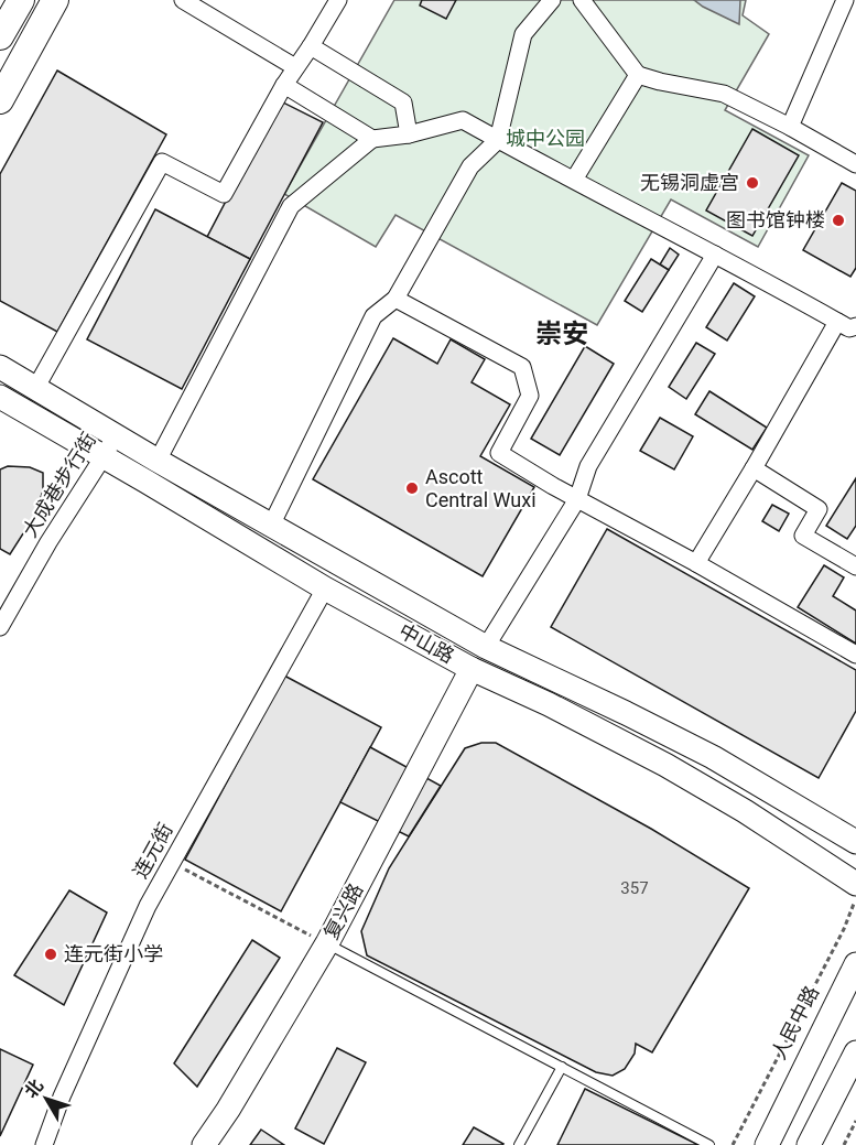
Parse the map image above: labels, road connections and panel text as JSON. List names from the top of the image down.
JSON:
{
  "streets": {
    "main road": ["中山路", "复兴路", "人民中路"],
    "street": ["大成巷步行街", "连元街"]
  },
  "crossings": [
    ["大成巷步行街", "中山路"],
    ["中山路", "连元街"],
    ["中山路", "复兴路"]
  ],
  "districts": ["崇安"],
  "parks": ["城中公园"],
  "places": [
    "无锡洞虚宫",
    "图书馆钟楼",
    "Ascott Central Wuxi",
    "连元街小学"
  ],
  "house_numbers": ["357"],
  "north": "top left"
}
